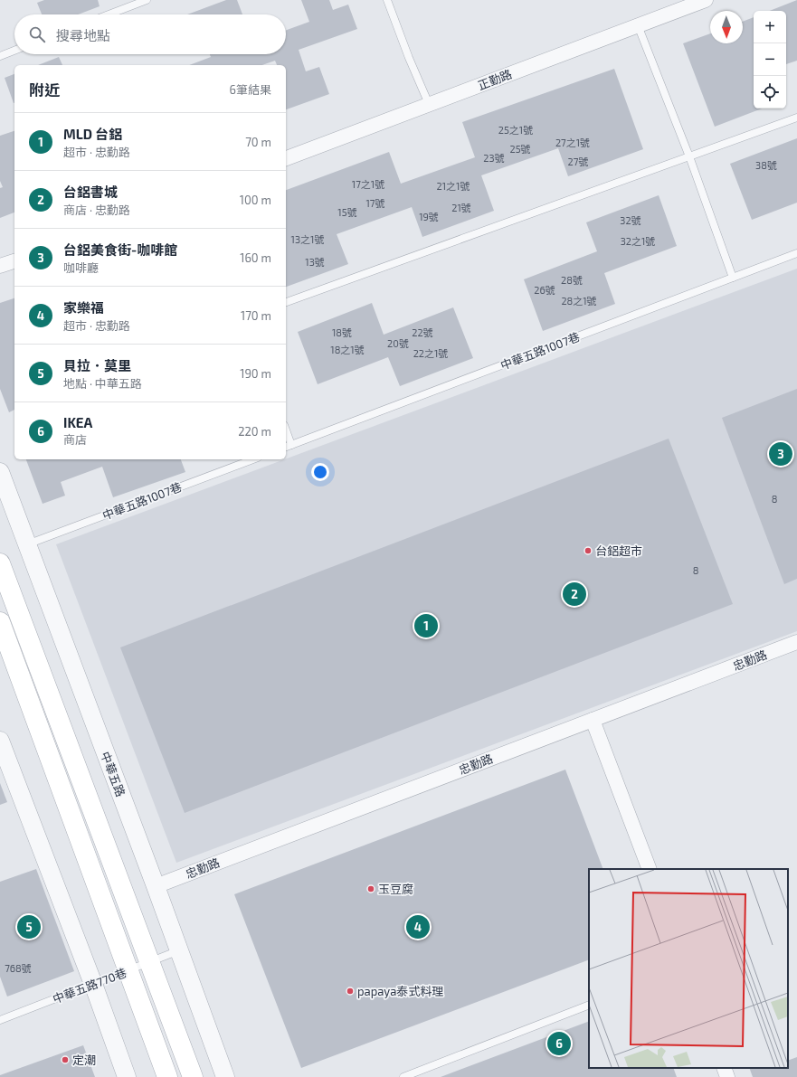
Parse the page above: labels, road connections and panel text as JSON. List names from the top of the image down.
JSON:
{
  "streets": {
    "street": ["正勤路", "忠勤路", "中華五路"],
    "lane": ["中華五路1007巷", "中華五路770巷"]
  },
  "crossings": [
    ["中華五路1007巷", "中華五路"],
    ["忠勤路", "中華五路"],
    ["中華五路", "中華五路770巷"]
  ],
  "places": [
    "台鋁超市",
    "玉豆腐",
    "papaya泰式料理",
    "定潮"
  ],
  "house_numbers": [
    "25之1號",
    "27之1號",
    "25號",
    "23號",
    "27號",
    "38號",
    "17之1號",
    "21之1號",
    "17號",
    "21號",
    "15號",
    "19號",
    "32號",
    "13之1號",
    "32之1號",
    "13號",
    "28號",
    "26號",
    "28之1號",
    "18號",
    "22號",
    "20號",
    "18之1號",
    "22之1號",
    "8",
    "8",
    "768號"
  ],
  "north": "bottom",
  "page": {
    "map_buttons": ["+", "−"],
    "search": "搜尋地點",
    "heading": ["附近", "6筆結果"],
    "list": [
      {
        "mark": "1",
        "name": "MLD 台鋁",
        "note": "超市 · 忠勤路",
        "value": "70 m"
      },
      {
        "mark": "2",
        "name": "台鋁書城",
        "note": "商店 · 忠勤路",
        "value": "100 m"
      },
      {
        "mark": "3",
        "name": "台鋁美食街-咖啡館",
        "note": "咖啡廳",
        "value": "160 m"
      },
      {
        "mark": "4",
        "name": "家樂福",
        "note": "超市 · 忠勤路",
        "value": "170 m"
      },
      {
        "mark": "5",
        "name": "貝拉．莫里",
        "note": "地點 · 中華五路",
        "value": "190 m"
      },
      {
        "mark": "6",
        "name": "IKEA",
        "note": "商店",
        "value": "220 m"
      }
    ],
    "pins": [
      "3",
      "2",
      "1",
      "4",
      "5",
      "6"
    ]
  }
}
